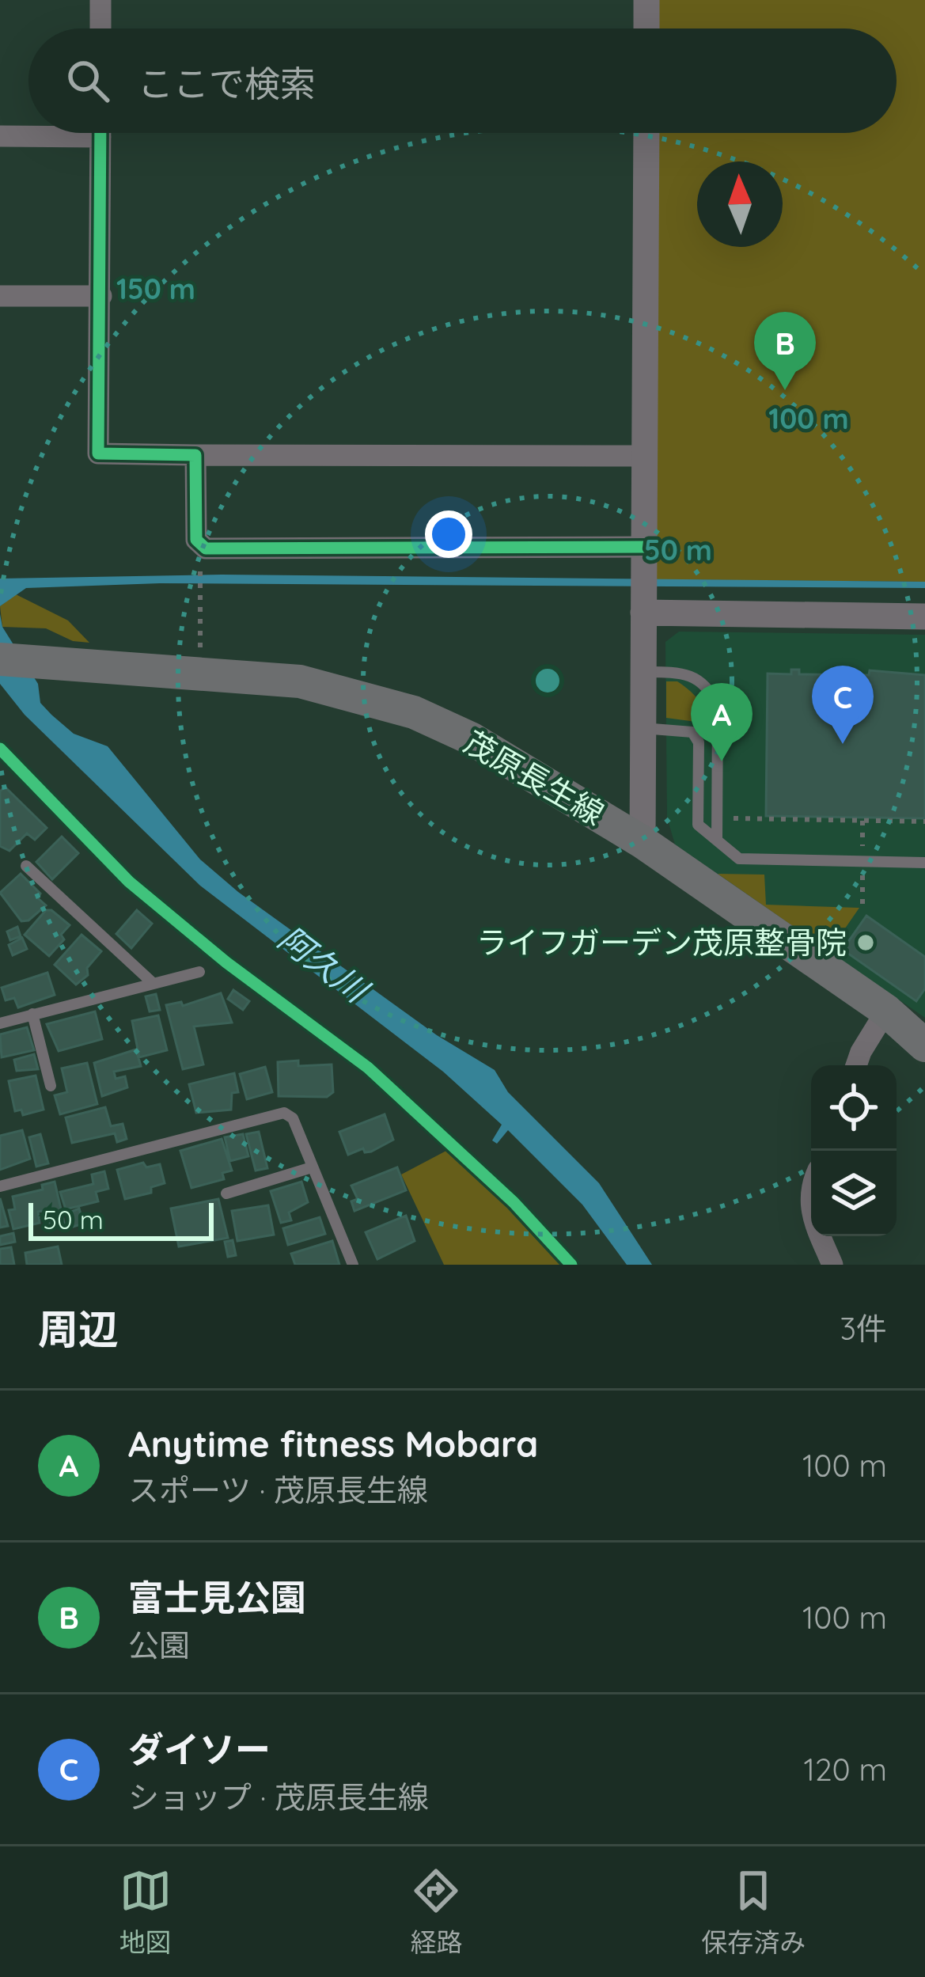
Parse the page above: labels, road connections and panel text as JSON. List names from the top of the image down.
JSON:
{
  "streets": {
    "main road": ["茂原長生線"]
  },
  "water": ["阿久川"],
  "places": ["ライフガーデン茂原整骨院"],
  "scale_bar": "50 m",
  "north": "top",
  "page": {
    "search": "ここで検索",
    "pins": ["B", "C", "A"],
    "scale": "50 m",
    "heading": ["周辺", "3件"],
    "list": [
      {
        "mark": "A",
        "name": "Anytime fitness Mobara",
        "note": "スポーツ · 茂原長生線",
        "value": "100 m"
      },
      {
        "mark": "B",
        "name": "富士見公園",
        "note": "公園",
        "value": "100 m"
      },
      {
        "mark": "C",
        "name": "ダイソー",
        "note": "ショップ · 茂原長生線",
        "value": "120 m"
      }
    ],
    "nav": ["地図", "経路", "保存済み"]
  },
  "rings": ["150 m", "100 m", "50 m"]
}
